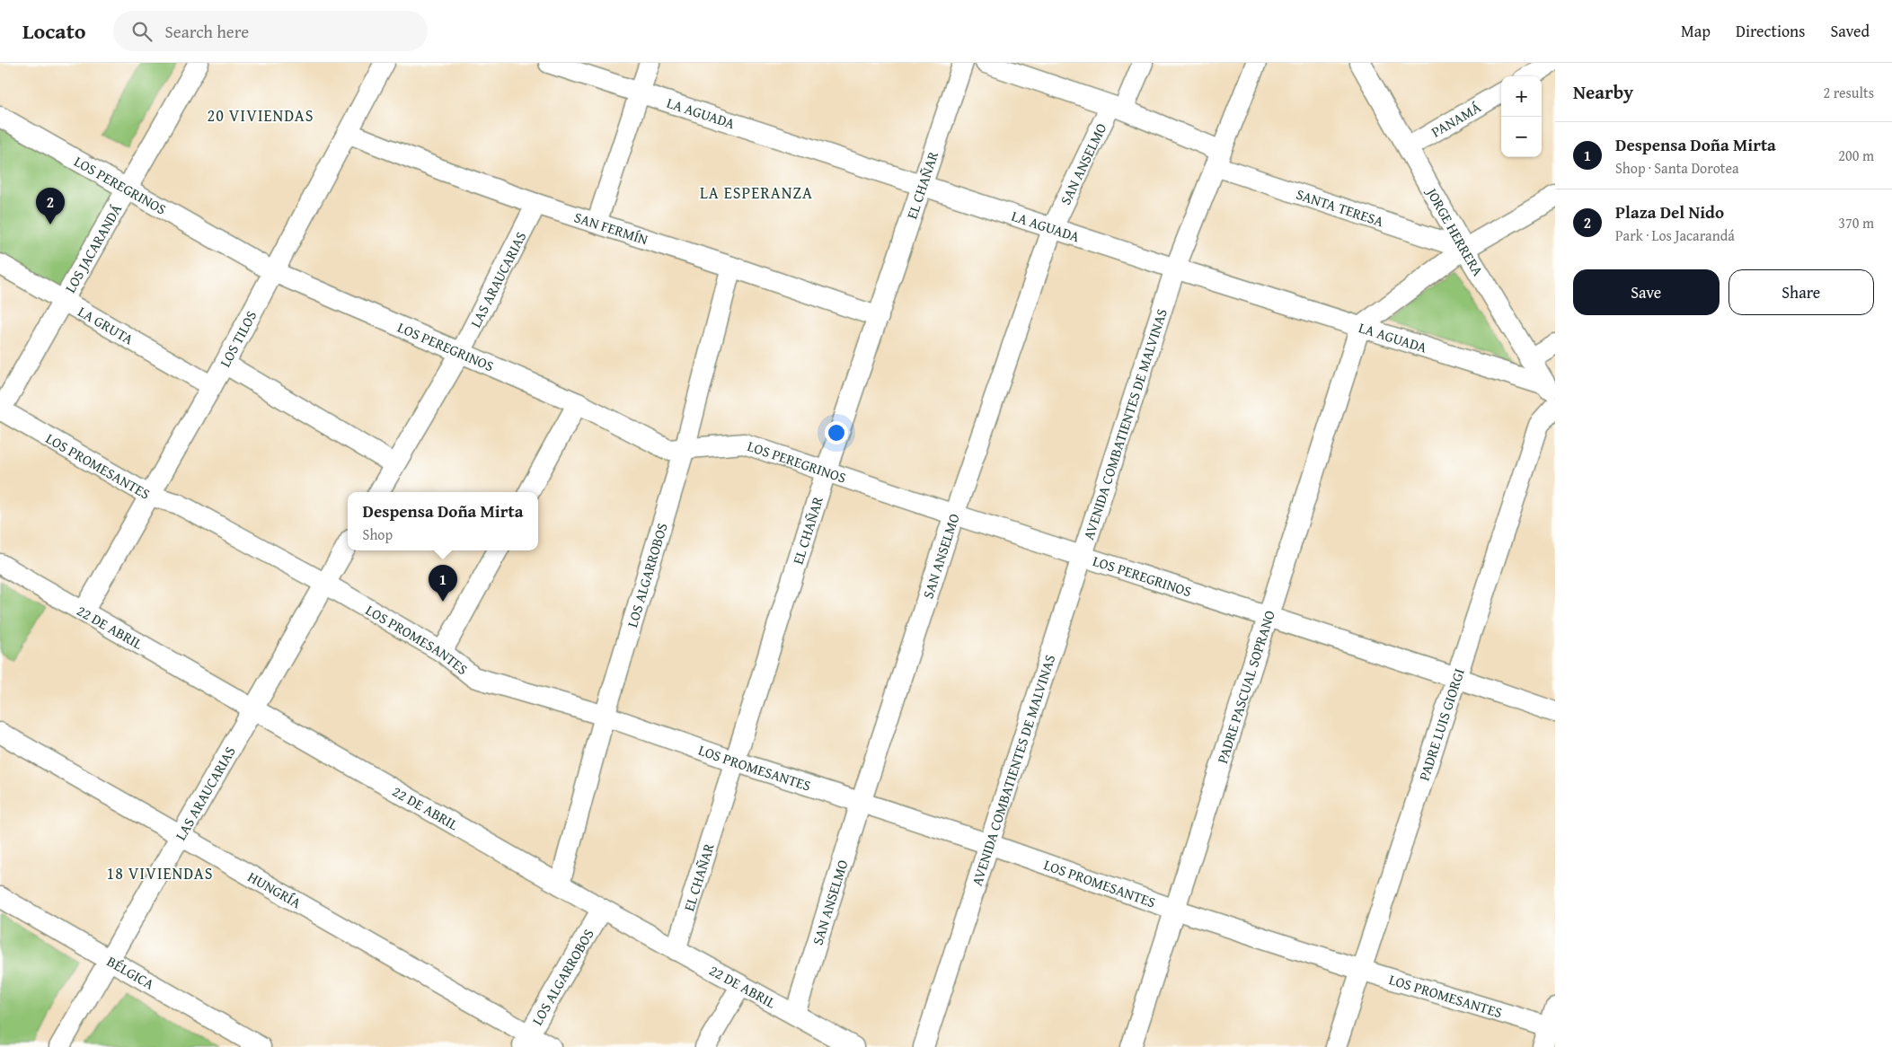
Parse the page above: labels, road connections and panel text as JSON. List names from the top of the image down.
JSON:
{
  "streets": {
    "street": [
      "LA AGUADA",
      "PANAMÁ",
      "SAN ANSELMO",
      "LOS PEREGRINOS",
      "EL CHAÑAR",
      "SANTA TERESA",
      "SAN FERMÍN",
      "JORGE HERRERA",
      "LOS JACARANDÁ",
      "LAS ARAUCARIAS",
      "LA GRUTA",
      "LOS TILOS",
      "AVENIDA COMBATIENTES DE MALVINAS",
      "LOS PROMESANTES",
      "LOS ALGARROBOS",
      "22 DE ABRIL",
      "PADRE PASCUAL SOPRANO",
      "PADRE LUIS GIORGI",
      "HUNGRÍA",
      "BÉLGICA"
    ]
  },
  "crossings": [
    ["LA AGUADA", "SAN ANSELMO"],
    ["LA AGUADA", "EL CHAÑAR"],
    ["LA AGUADA", "JORGE HERRERA"],
    ["LA AGUADA", "AVENIDA COMBATIENTES DE MALVINAS"],
    ["LA AGUADA", "PADRE PASCUAL SOPRANO"],
    ["PANAMÁ", "JORGE HERRERA"],
    ["SAN ANSELMO", "LOS PEREGRINOS"],
    ["SAN ANSELMO", "SANTA TERESA"],
    ["SAN ANSELMO", "LOS PROMESANTES"],
    ["SAN ANSELMO", "22 DE ABRIL"],
    ["LOS PEREGRINOS", "EL CHAÑAR"],
    ["LOS PEREGRINOS", "LOS JACARANDÁ"],
    ["LOS PEREGRINOS", "LAS ARAUCARIAS"],
    ["LOS PEREGRINOS", "LOS TILOS"],
    ["LOS PEREGRINOS", "AVENIDA COMBATIENTES DE MALVINAS"],
    ["LOS PEREGRINOS", "LOS ALGARROBOS"],
    ["LOS PEREGRINOS", "PADRE PASCUAL SOPRANO"],
    ["LOS PEREGRINOS", "PADRE LUIS GIORGI"],
    ["EL CHAÑAR", "SAN FERMÍN"],
    ["EL CHAÑAR", "LOS PROMESANTES"],
    ["EL CHAÑAR", "22 DE ABRIL"],
    ["SANTA TERESA", "JORGE HERRERA"],
    ["SANTA TERESA", "AVENIDA COMBATIENTES DE MALVINAS"],
    ["SAN FERMÍN", "LAS ARAUCARIAS"],
    ["SAN FERMÍN", "LOS TILOS"],
    ["SAN FERMÍN", "LOS ALGARROBOS"],
    ["LOS JACARANDÁ", "LA GRUTA"],
    ["LOS JACARANDÁ", "LOS PROMESANTES"],
    ["LAS ARAUCARIAS", "LOS PROMESANTES"],
    ["LAS ARAUCARIAS", "22 DE ABRIL"],
    ["LAS ARAUCARIAS", "HUNGRÍA"],
    ["LAS ARAUCARIAS", "BÉLGICA"],
    ["LA GRUTA", "LOS TILOS"],
    ["LOS TILOS", "LOS PROMESANTES"],
    ["LOS TILOS", "22 DE ABRIL"],
    ["AVENIDA COMBATIENTES DE MALVINAS", "LOS PROMESANTES"],
    ["LOS PROMESANTES", "LOS ALGARROBOS"],
    ["LOS PROMESANTES", "PADRE PASCUAL SOPRANO"],
    ["LOS PROMESANTES", "PADRE LUIS GIORGI"],
    ["LOS ALGARROBOS", "22 DE ABRIL"],
    ["LOS ALGARROBOS", "HUNGRÍA"]
  ],
  "districts": ["20 VIVIENDAS", "LA ESPERANZA", "18 VIVIENDAS"],
  "page": {
    "header": "Locato",
    "search": "Search here",
    "nav": ["Map", "Directions", "Saved"],
    "heading": ["Nearby", "2 results"],
    "map_buttons": ["+", "−"],
    "list": [
      {
        "mark": "1",
        "name": "Despensa Doña Mirta",
        "note": "Shop · Santa Dorotea",
        "value": "200 m"
      },
      {
        "mark": "2",
        "name": "Plaza Del Nido",
        "note": "Park · Los Jacarandá",
        "value": "370 m"
      }
    ],
    "pins": ["2", "1"],
    "buttons": ["Save", "Share"],
    "popup": ["Despensa Doña Mirta", "Shop"]
  }
}
